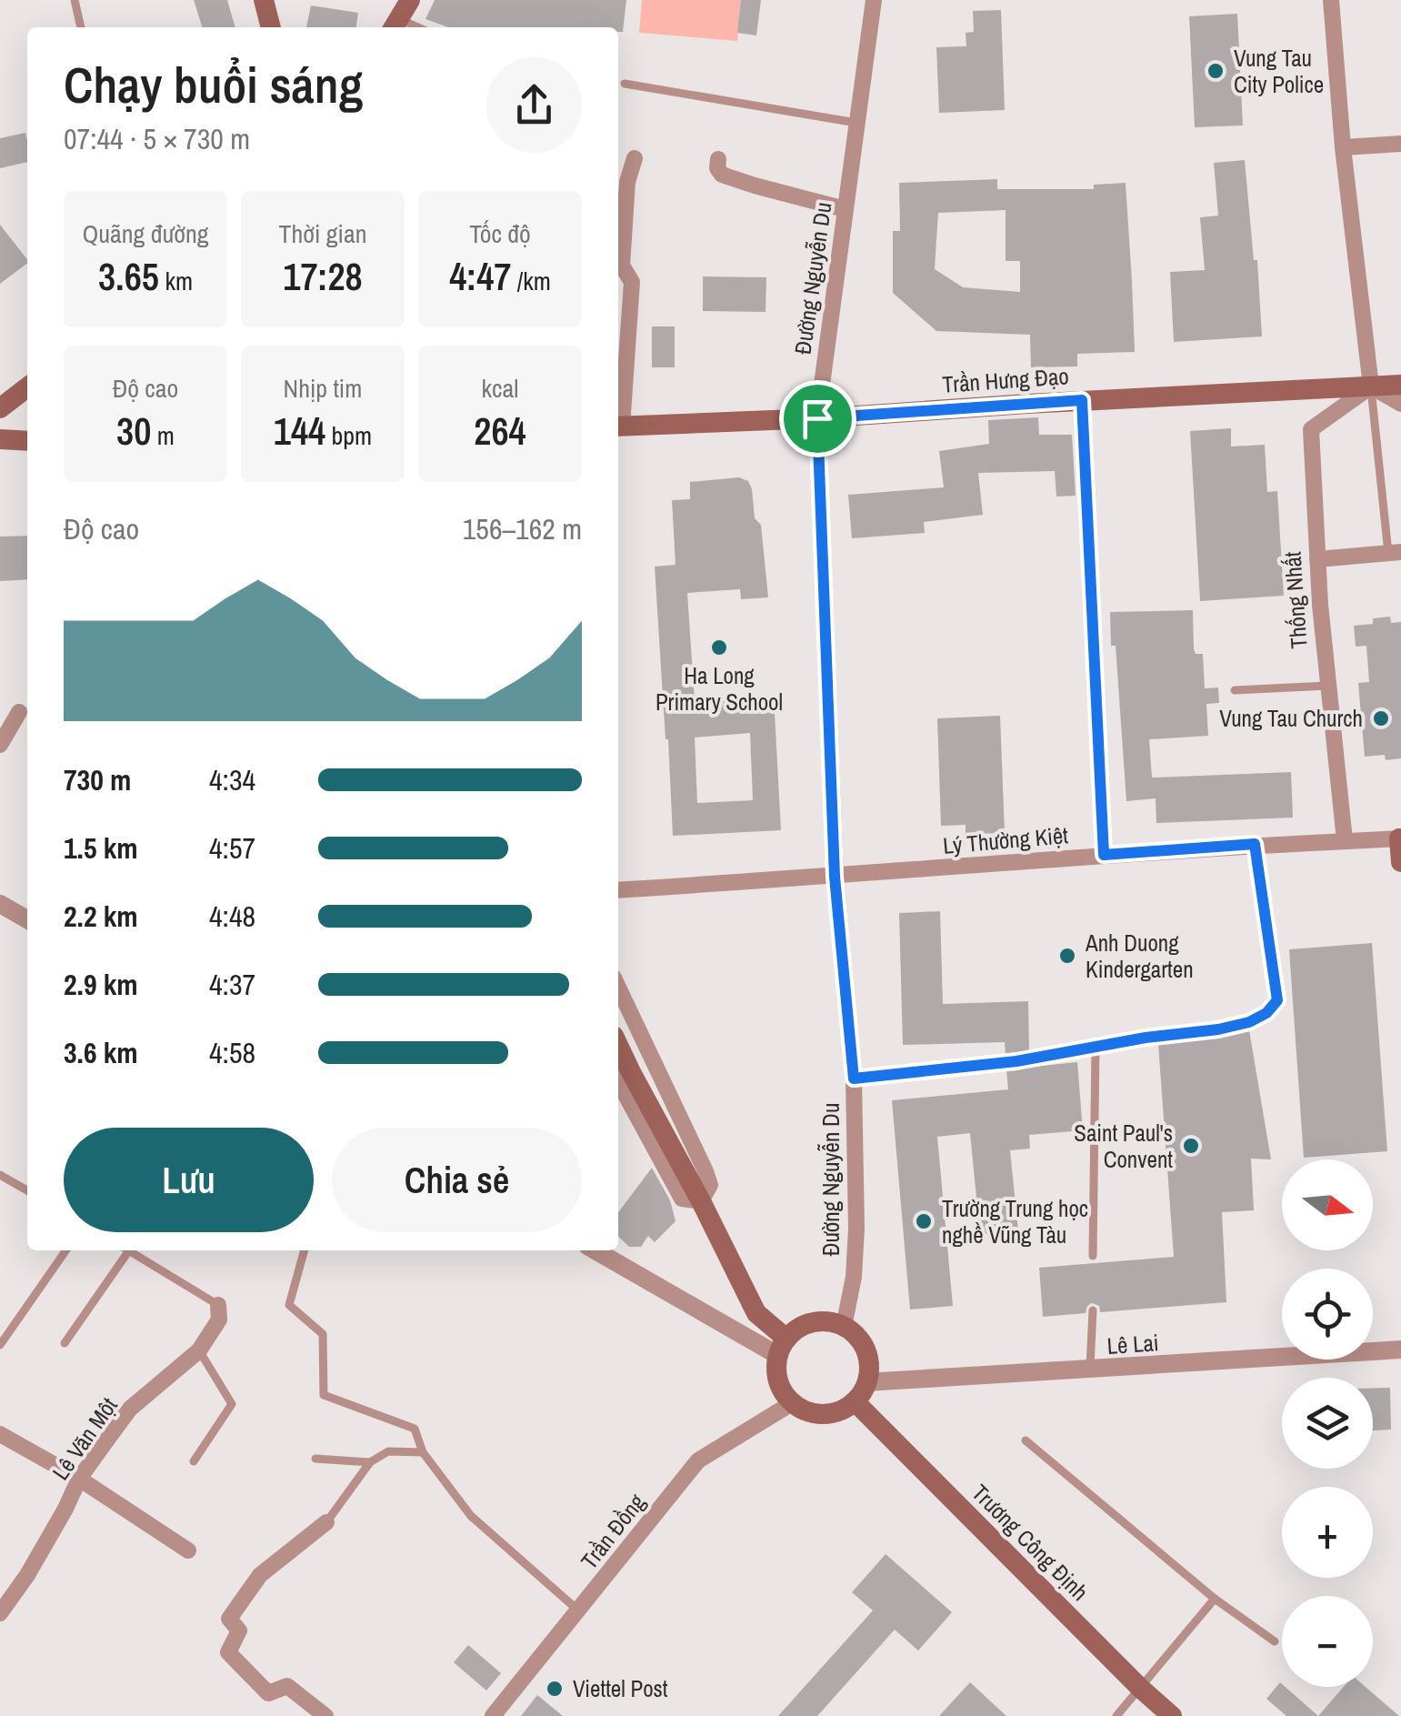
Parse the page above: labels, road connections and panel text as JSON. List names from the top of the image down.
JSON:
{
  "streets": {
    "main road": ["Trần Hưng Đạo", "Trương Công Định"],
    "street": [
      "Đường Nguyễn Du",
      "Thống Nhất",
      "Lý Thường Kiệt",
      "Lê Lai",
      "Lê Văn Một",
      "Trần Đồng"
    ]
  },
  "crossings": [
    ["Đường Nguyễn Du", "Trần Hưng Đạo"],
    ["Đường Nguyễn Du", "Lý Thường Kiệt"],
    ["Đường Nguyễn Du", "Lê Lai"],
    ["Đường Nguyễn Du", "Trần Đồng"],
    ["Đường Nguyễn Du", "Trương Công Định"],
    ["Trần Hưng Đạo", "Thống Nhất"],
    ["Thống Nhất", "Lý Thường Kiệt"],
    ["Lê Lai", "Trần Đồng"],
    ["Lê Lai", "Trương Công Định"],
    ["Trần Đồng", "Trương Công Định"]
  ],
  "places": [
    "Vung Tau City Police",
    "Ha Long Primary School",
    "Vung Tau Church",
    "Anh Duong Kindergarten",
    "Saint Paul's Convent",
    "Trường Trung học nghề Vũng Tàu",
    "Viettel Post"
  ],
  "north": "right",
  "page": {
    "heading": ["Chạy buổi sáng", "07:44 · 5 × 730 m"],
    "stats": [
      ["Quãng đường", "3.65 km"],
      ["Thời gian", "17:28"],
      ["Tốc độ", "4:47 /km"],
      ["Độ cao", "30 m"],
      ["Nhịp tim", "144 bpm"],
      ["kcal", "264"]
    ],
    "chart": ["Độ cao", "156–162 m"],
    "list": [
      {
        "name": "730 m",
        "note": "4:34"
      },
      {
        "name": "1.5 km",
        "note": "4:57"
      },
      {
        "name": "2.2 km",
        "note": "4:48"
      },
      {
        "name": "2.9 km",
        "note": "4:37"
      },
      {
        "name": "3.6 km",
        "note": "4:58"
      }
    ],
    "buttons": ["Lưu", "Chia sẻ"],
    "map_buttons": ["+", "−"]
  }
}
